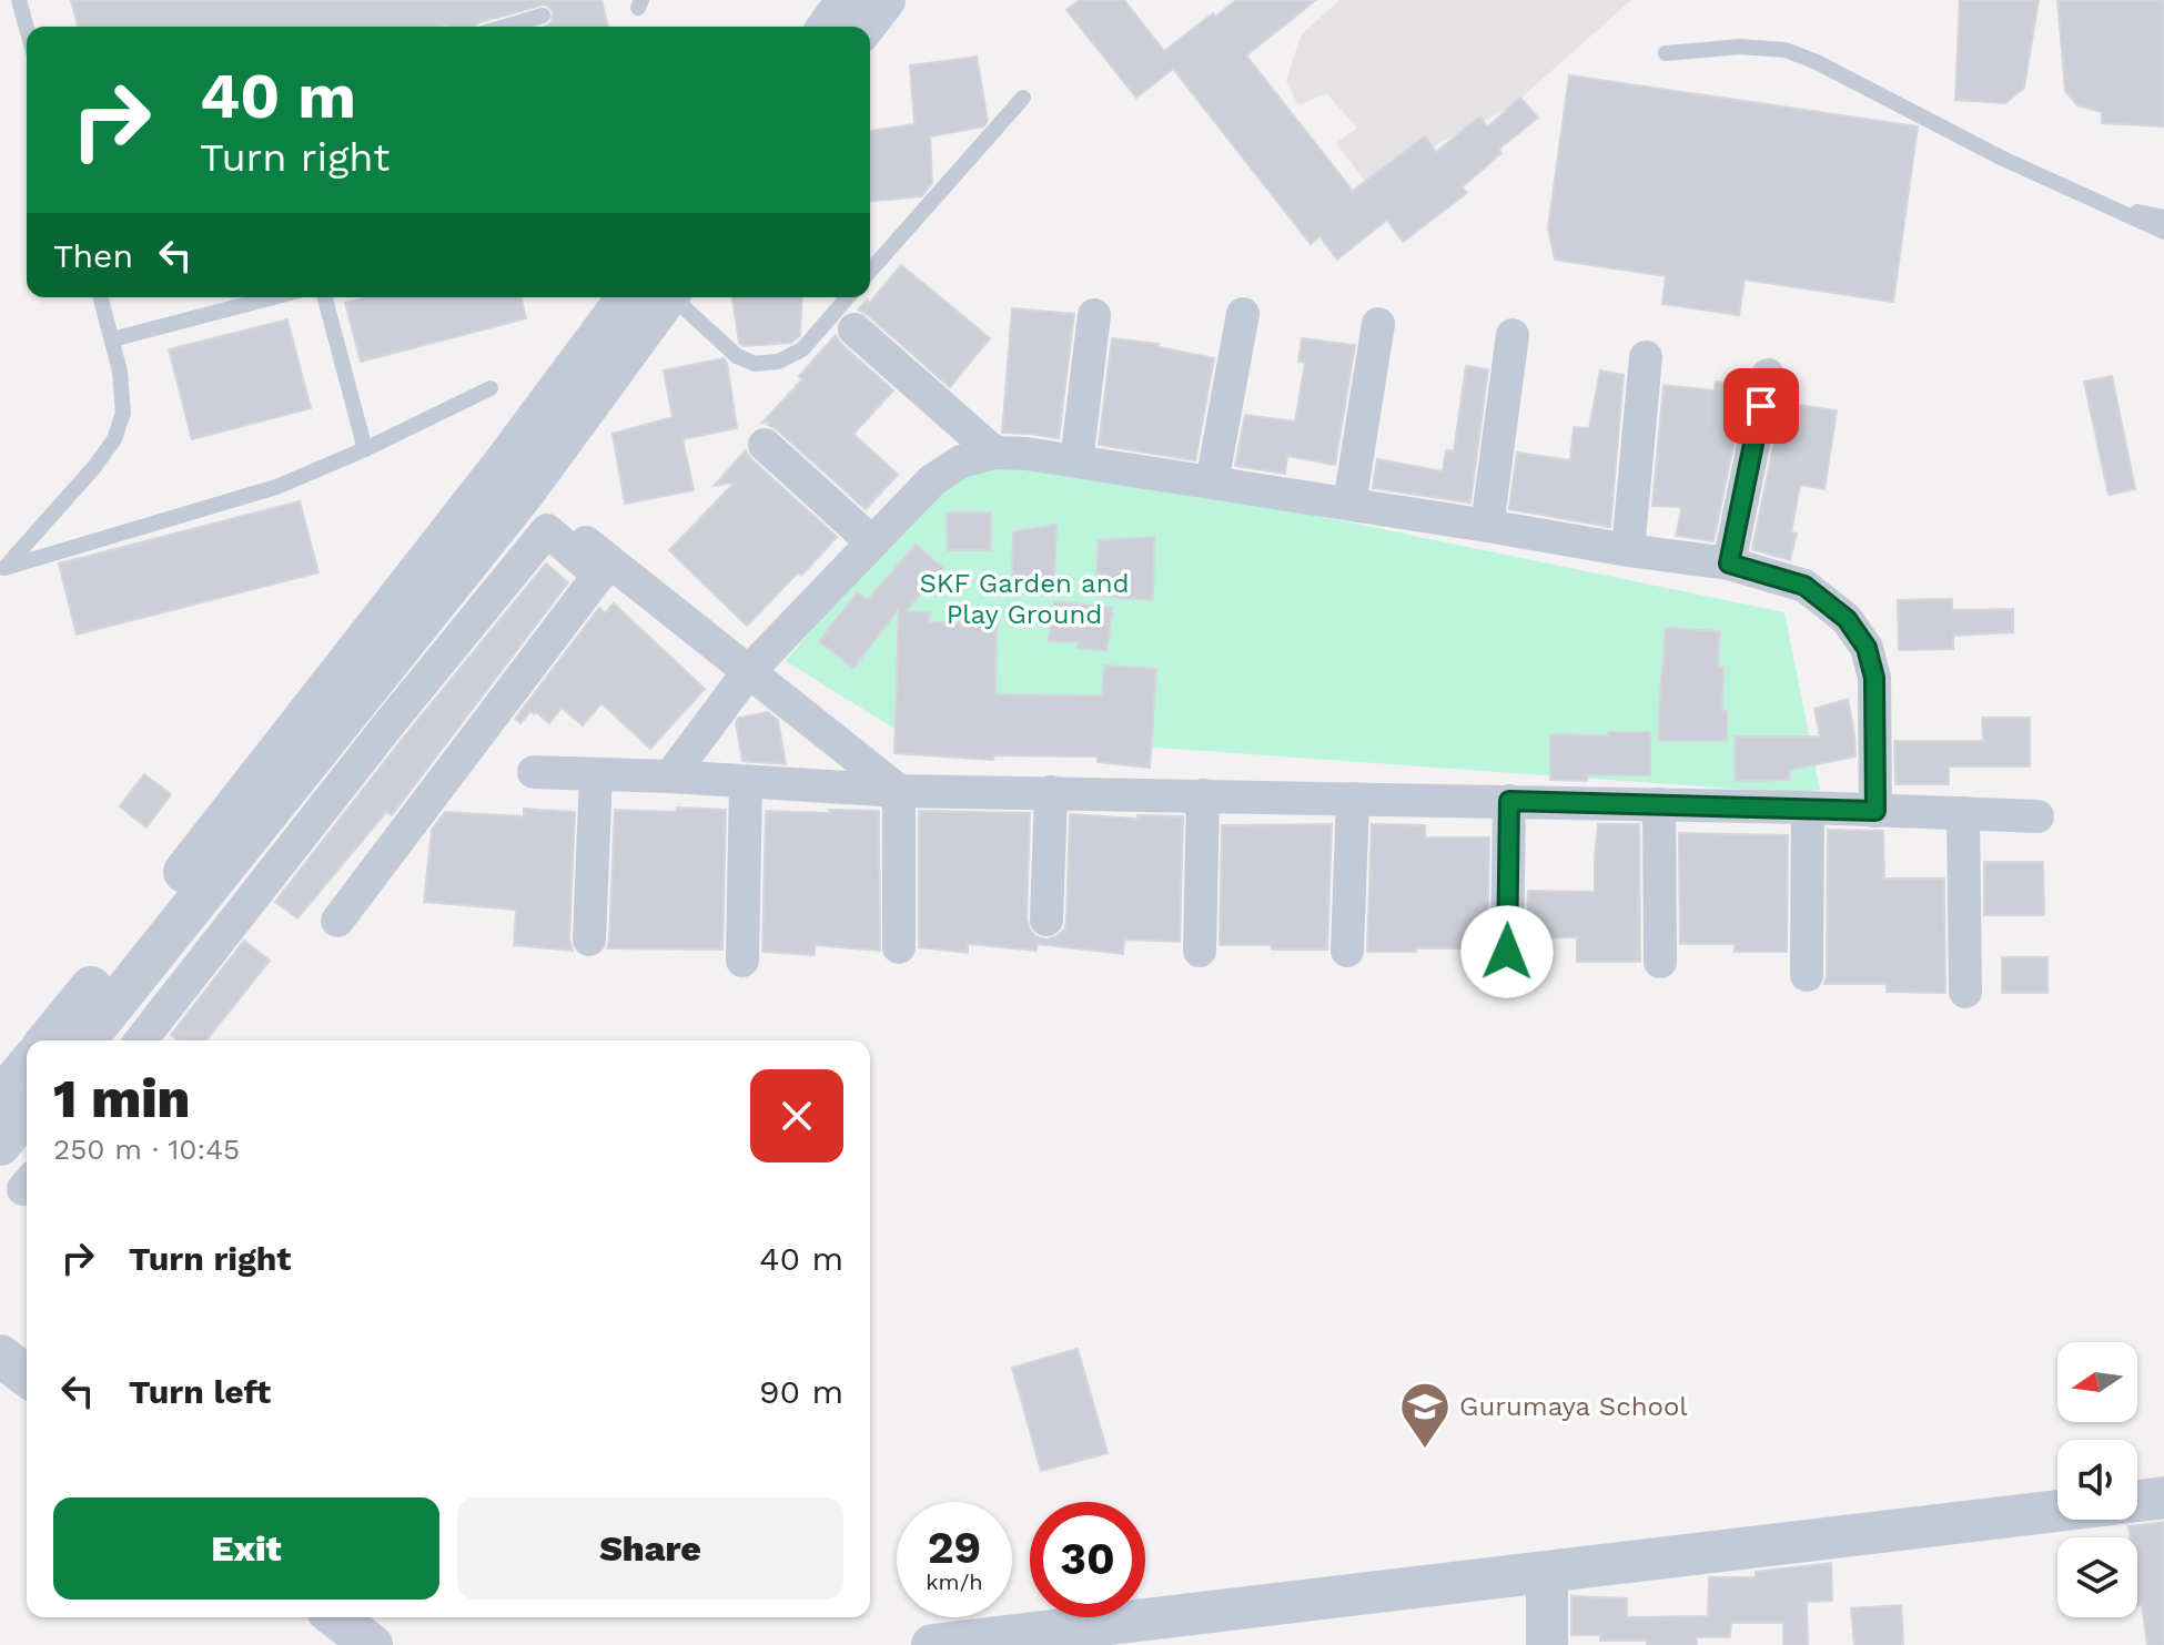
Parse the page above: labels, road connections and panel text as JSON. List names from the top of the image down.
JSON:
{
  "parks": ["SKF Garden and Play Ground"],
  "places": {
    "school or university": ["Gurumaya School"]
  },
  "north": "left",
  "page": {
    "turn": ["40 m", "Turn right"],
    "then": "Then",
    "heading": ["1 min", "250 m · 10:45"],
    "list": [
      {
        "name": "Turn right",
        "value": "40 m"
      },
      {
        "name": "Turn left",
        "value": "90 m"
      }
    ],
    "buttons": ["Exit", "Share"],
    "speed": "29 km/h",
    "limit": "30"
  }
}
